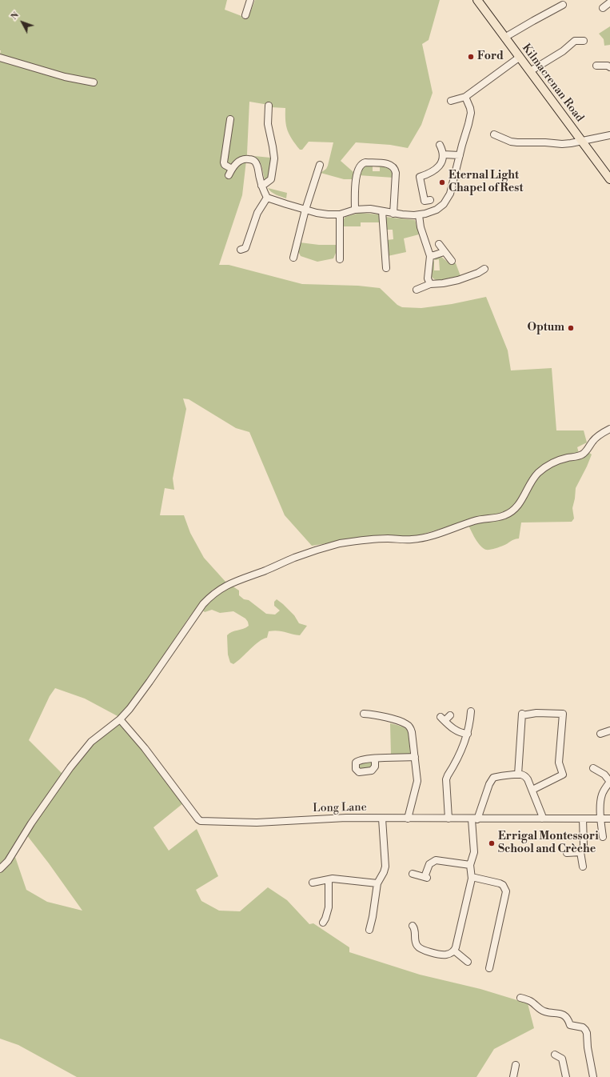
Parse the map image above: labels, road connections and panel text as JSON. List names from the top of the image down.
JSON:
{
  "streets": {
    "main road": ["Kilmacrenan Road"],
    "street": ["Long Lane"]
  },
  "places": [
    "Ford",
    "Eternal Light Chapel of Rest",
    "Optum",
    "Errigal Montessori School and Crèche"
  ],
  "north": "top left"
}
